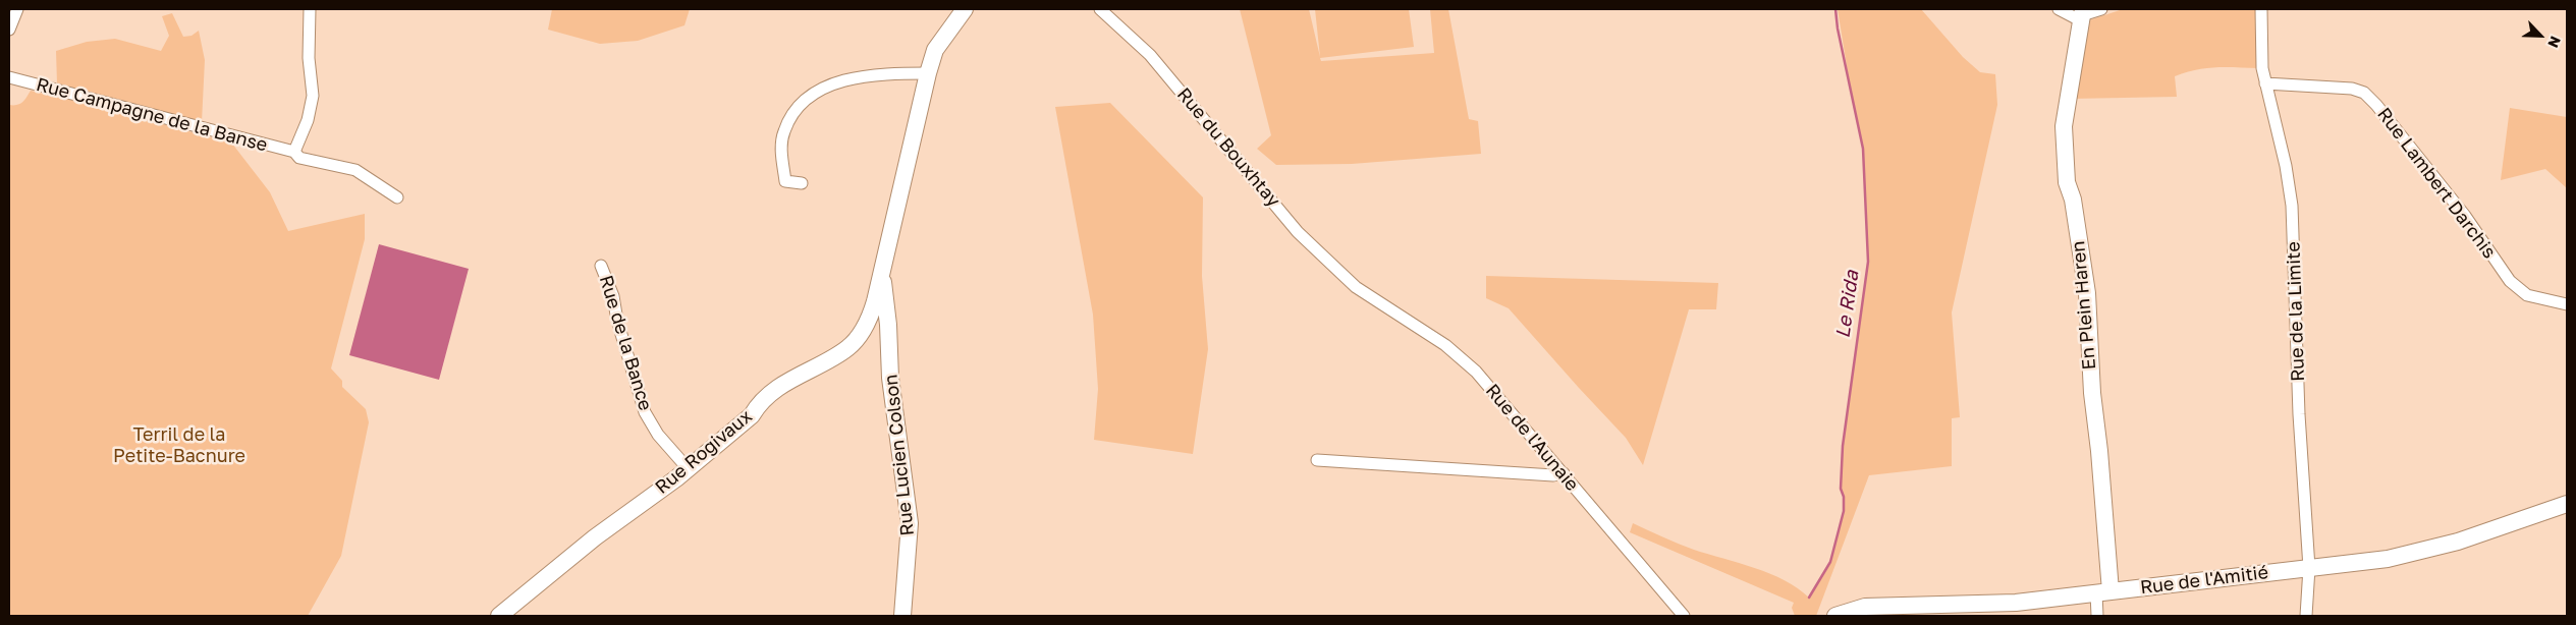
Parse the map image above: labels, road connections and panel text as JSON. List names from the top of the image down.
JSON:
{
  "streets": {
    "street": [
      "Rue Campagne de la Banse",
      "Rue du Bouxhtay",
      "Rue Lambert Darchis",
      "En Plein Haren",
      "Rue de la Limite",
      "Rue de la Bance",
      "Rue de l'Aunaie",
      "Rue Rogivaux",
      "Rue Lucien Colson",
      "Rue de l'Amitié"
    ]
  },
  "crossings": [
    ["Rue du Bouxhtay", "Rue de l'Aunaie"],
    ["Rue Lambert Darchis", "Rue de la Limite"],
    ["En Plein Haren", "Rue de l'Amitié"],
    ["Rue de la Limite", "Rue de l'Amitié"],
    ["Rue de la Bance", "Rue Rogivaux"],
    ["Rue Rogivaux", "Rue Lucien Colson"]
  ],
  "water": ["Le Rida"],
  "parks": ["Terril de la Petite-Bacnure"],
  "north": "bottom right"
}
